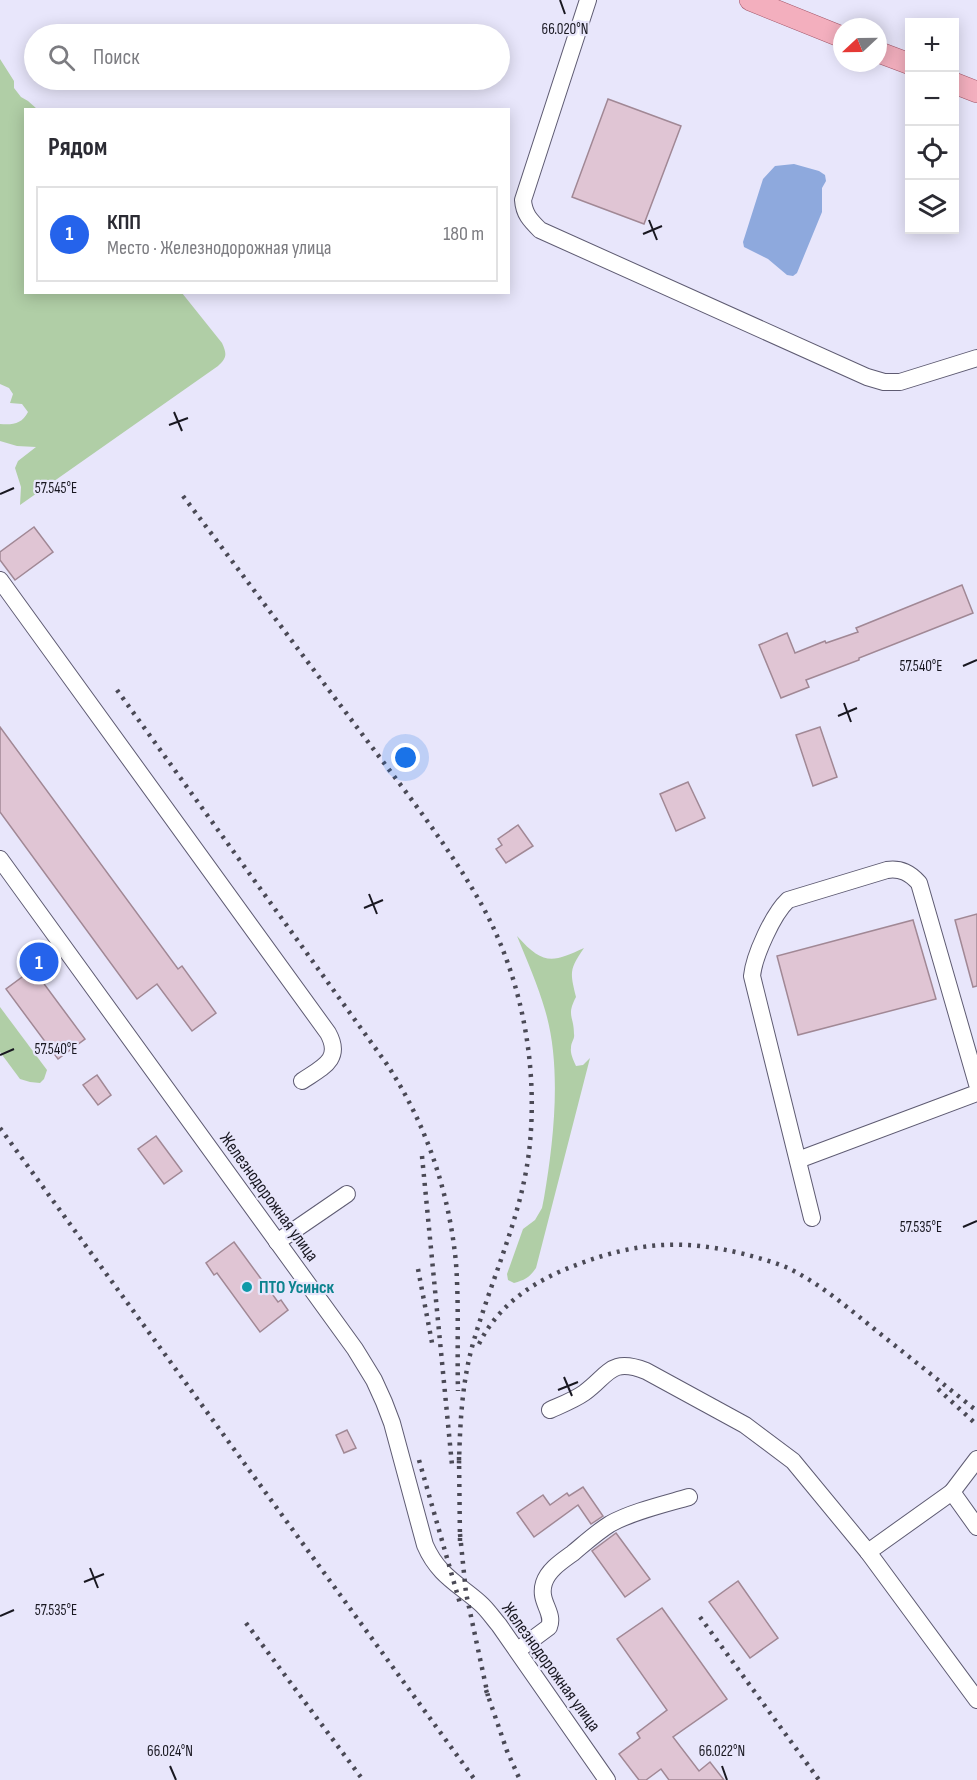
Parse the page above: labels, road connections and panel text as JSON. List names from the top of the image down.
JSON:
{
  "streets": {
    "street": ["Железнодорожная улица"]
  },
  "places": ["ПТО Усинск"],
  "north": "left",
  "page": {
    "map_buttons": ["+", "−"],
    "search": "Поиск",
    "heading": "Рядом",
    "list": [
      {
        "mark": "1",
        "name": "КПП",
        "note": "Место · Железнодорожная улица",
        "value": "180 m"
      }
    ],
    "pins": "1"
  },
  "coordinates": [
    "66.020°N",
    "57.545°E",
    "57.540°E",
    "57.535°E",
    "66.024°N",
    "66.022°N"
  ]
}
